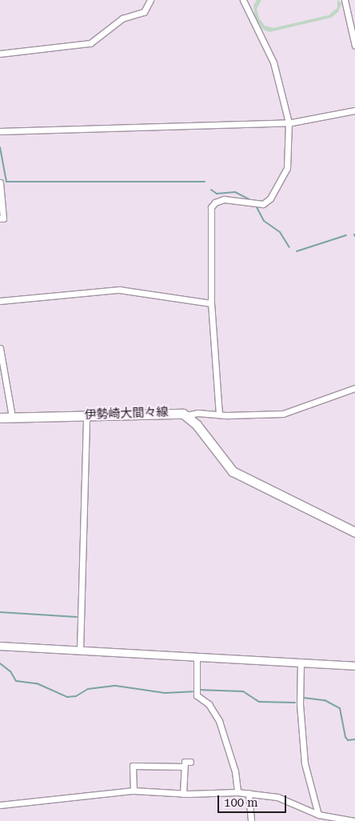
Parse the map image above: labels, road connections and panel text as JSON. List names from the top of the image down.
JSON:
{
  "streets": {
    "main road": ["伊勢崎大間々線"]
  },
  "scale_bar": "100 m"
}
